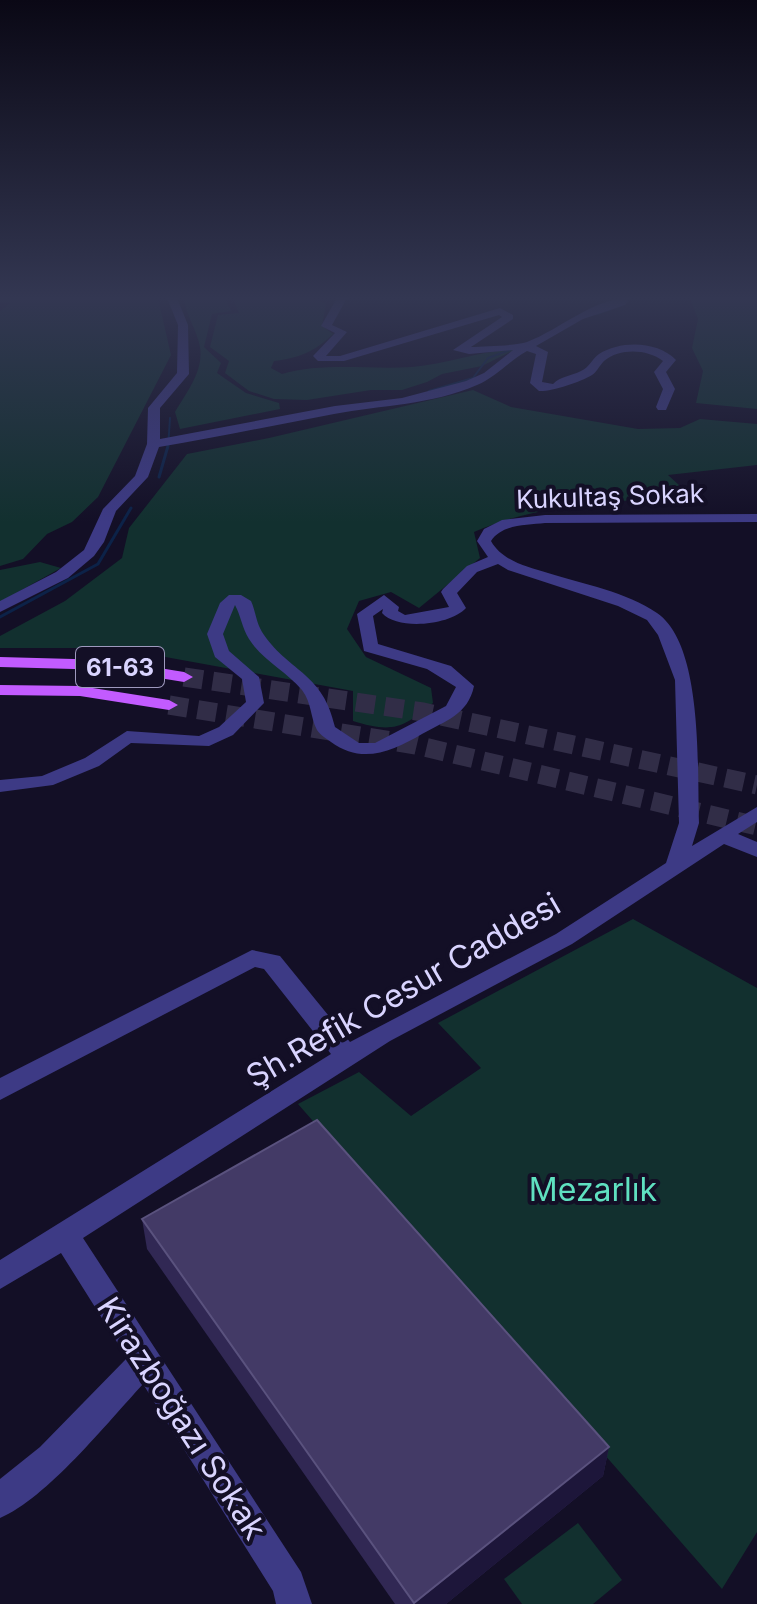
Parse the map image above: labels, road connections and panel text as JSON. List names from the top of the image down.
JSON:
{
  "streets": {
    "main road": ["61-63"],
    "street": ["Kukultaş Sokak", "Şh.Refik Cesur Caddesi", "Kirazboğazı Sokak"]
  },
  "crossings": [
    ["Şh.Refik Cesur Caddesi", "Kirazboğazı Sokak"]
  ],
  "parks": ["Mezarlık"]
}
